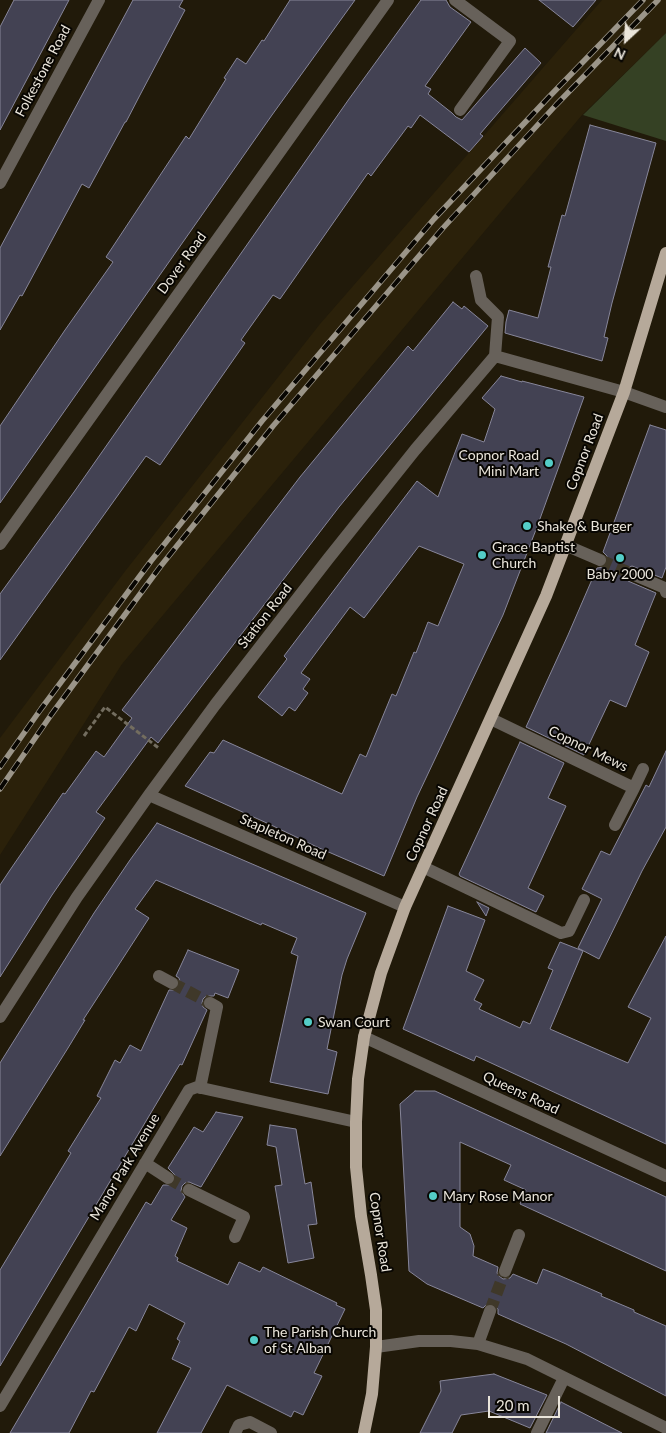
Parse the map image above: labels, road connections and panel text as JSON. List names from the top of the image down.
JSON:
{
  "streets": {
    "main road": ["Copnor Road"],
    "street": [
      "Folkestone Road",
      "Dover Road",
      "Station Road",
      "Copnor Mews",
      "Stapleton Road",
      "Queens Road",
      "Manor Park Avenue"
    ]
  },
  "crossings": [
    ["Copnor Road", "Copnor Mews"],
    ["Copnor Road", "Stapleton Road"],
    ["Copnor Road", "Queens Road"],
    ["Station Road", "Stapleton Road"]
  ],
  "places": [
    "Copnor Road Mini Mart",
    "Shake & Burger",
    "Grace Baptist Church",
    "Baby 2000",
    "Swan Court",
    "Mary Rose Manor",
    "The Parish Church of St Alban"
  ],
  "scale_bar": "20 m",
  "north": "bottom left"
}
